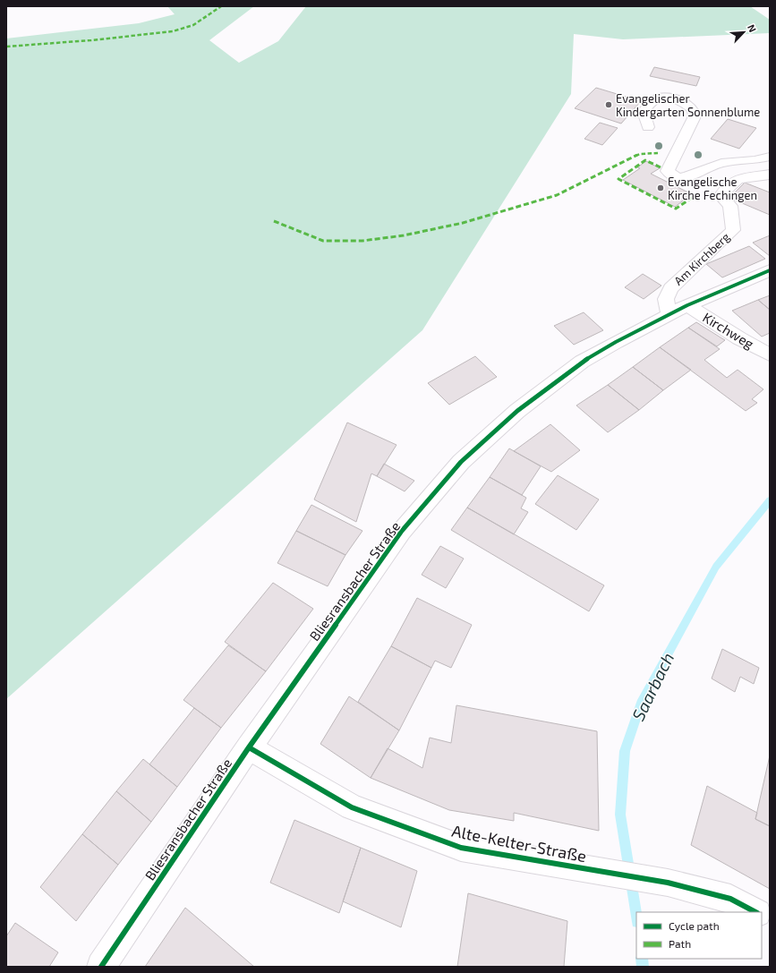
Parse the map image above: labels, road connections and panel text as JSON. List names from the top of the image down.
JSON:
{
  "streets": {
    "street": [
      "Am Kirchberg",
      "Kirchweg",
      "Bliesransbacher Straße",
      "Alte-Kelter-Straße"
    ]
  },
  "crossings": [
    ["Am Kirchberg", "Bliesransbacher Straße"],
    ["Kirchweg", "Bliesransbacher Straße"],
    ["Bliesransbacher Straße", "Alte-Kelter-Straße"]
  ],
  "water": ["Saarbach"],
  "places": ["Evangelischer Kindergarten Sonnenblume", "Evangelische Kirche Fechingen"],
  "legend": ["Cycle path", "Path"],
  "north": "top right"
}
